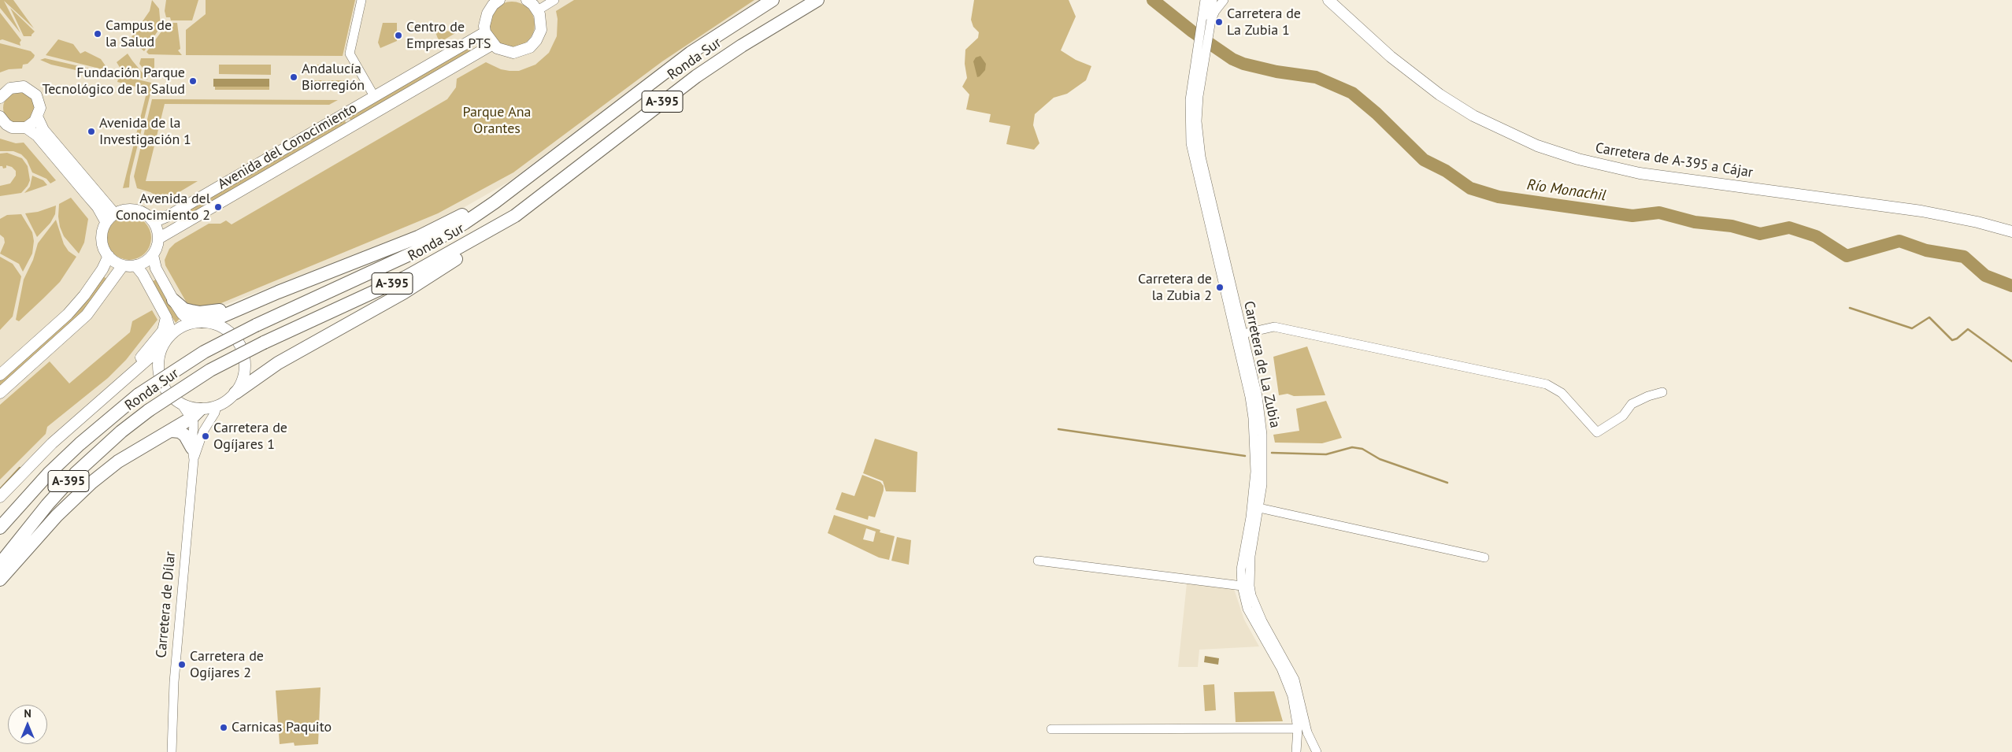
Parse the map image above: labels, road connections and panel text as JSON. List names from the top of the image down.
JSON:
{
  "streets": {
    "highway": ["Ronda Sur", "A-395"],
    "main road": ["Avenida del Conocimiento", "Carretera de A-395 a Cájar"],
    "street": ["Carretera de La Zubia", "Carretera de Dílar"]
  },
  "water": ["Río Monachil"],
  "parks": ["Parque Ana Orantes"],
  "places": [
    "Carretera de La Zubia 1",
    "Campus de la Salud",
    "Centro de Empresas PTS",
    "Andalucía Biorregión",
    "Fundación Parque Tecnológico de la Salud",
    "Avenida de la Investigación 1",
    "Avenida del Conocimiento 2",
    "Carretera de la Zubia 2",
    "Carretera de Ogíjares 1",
    "Carretera de Ogíjares 2",
    "Carnicas Paquito"
  ],
  "north": "top"
}
